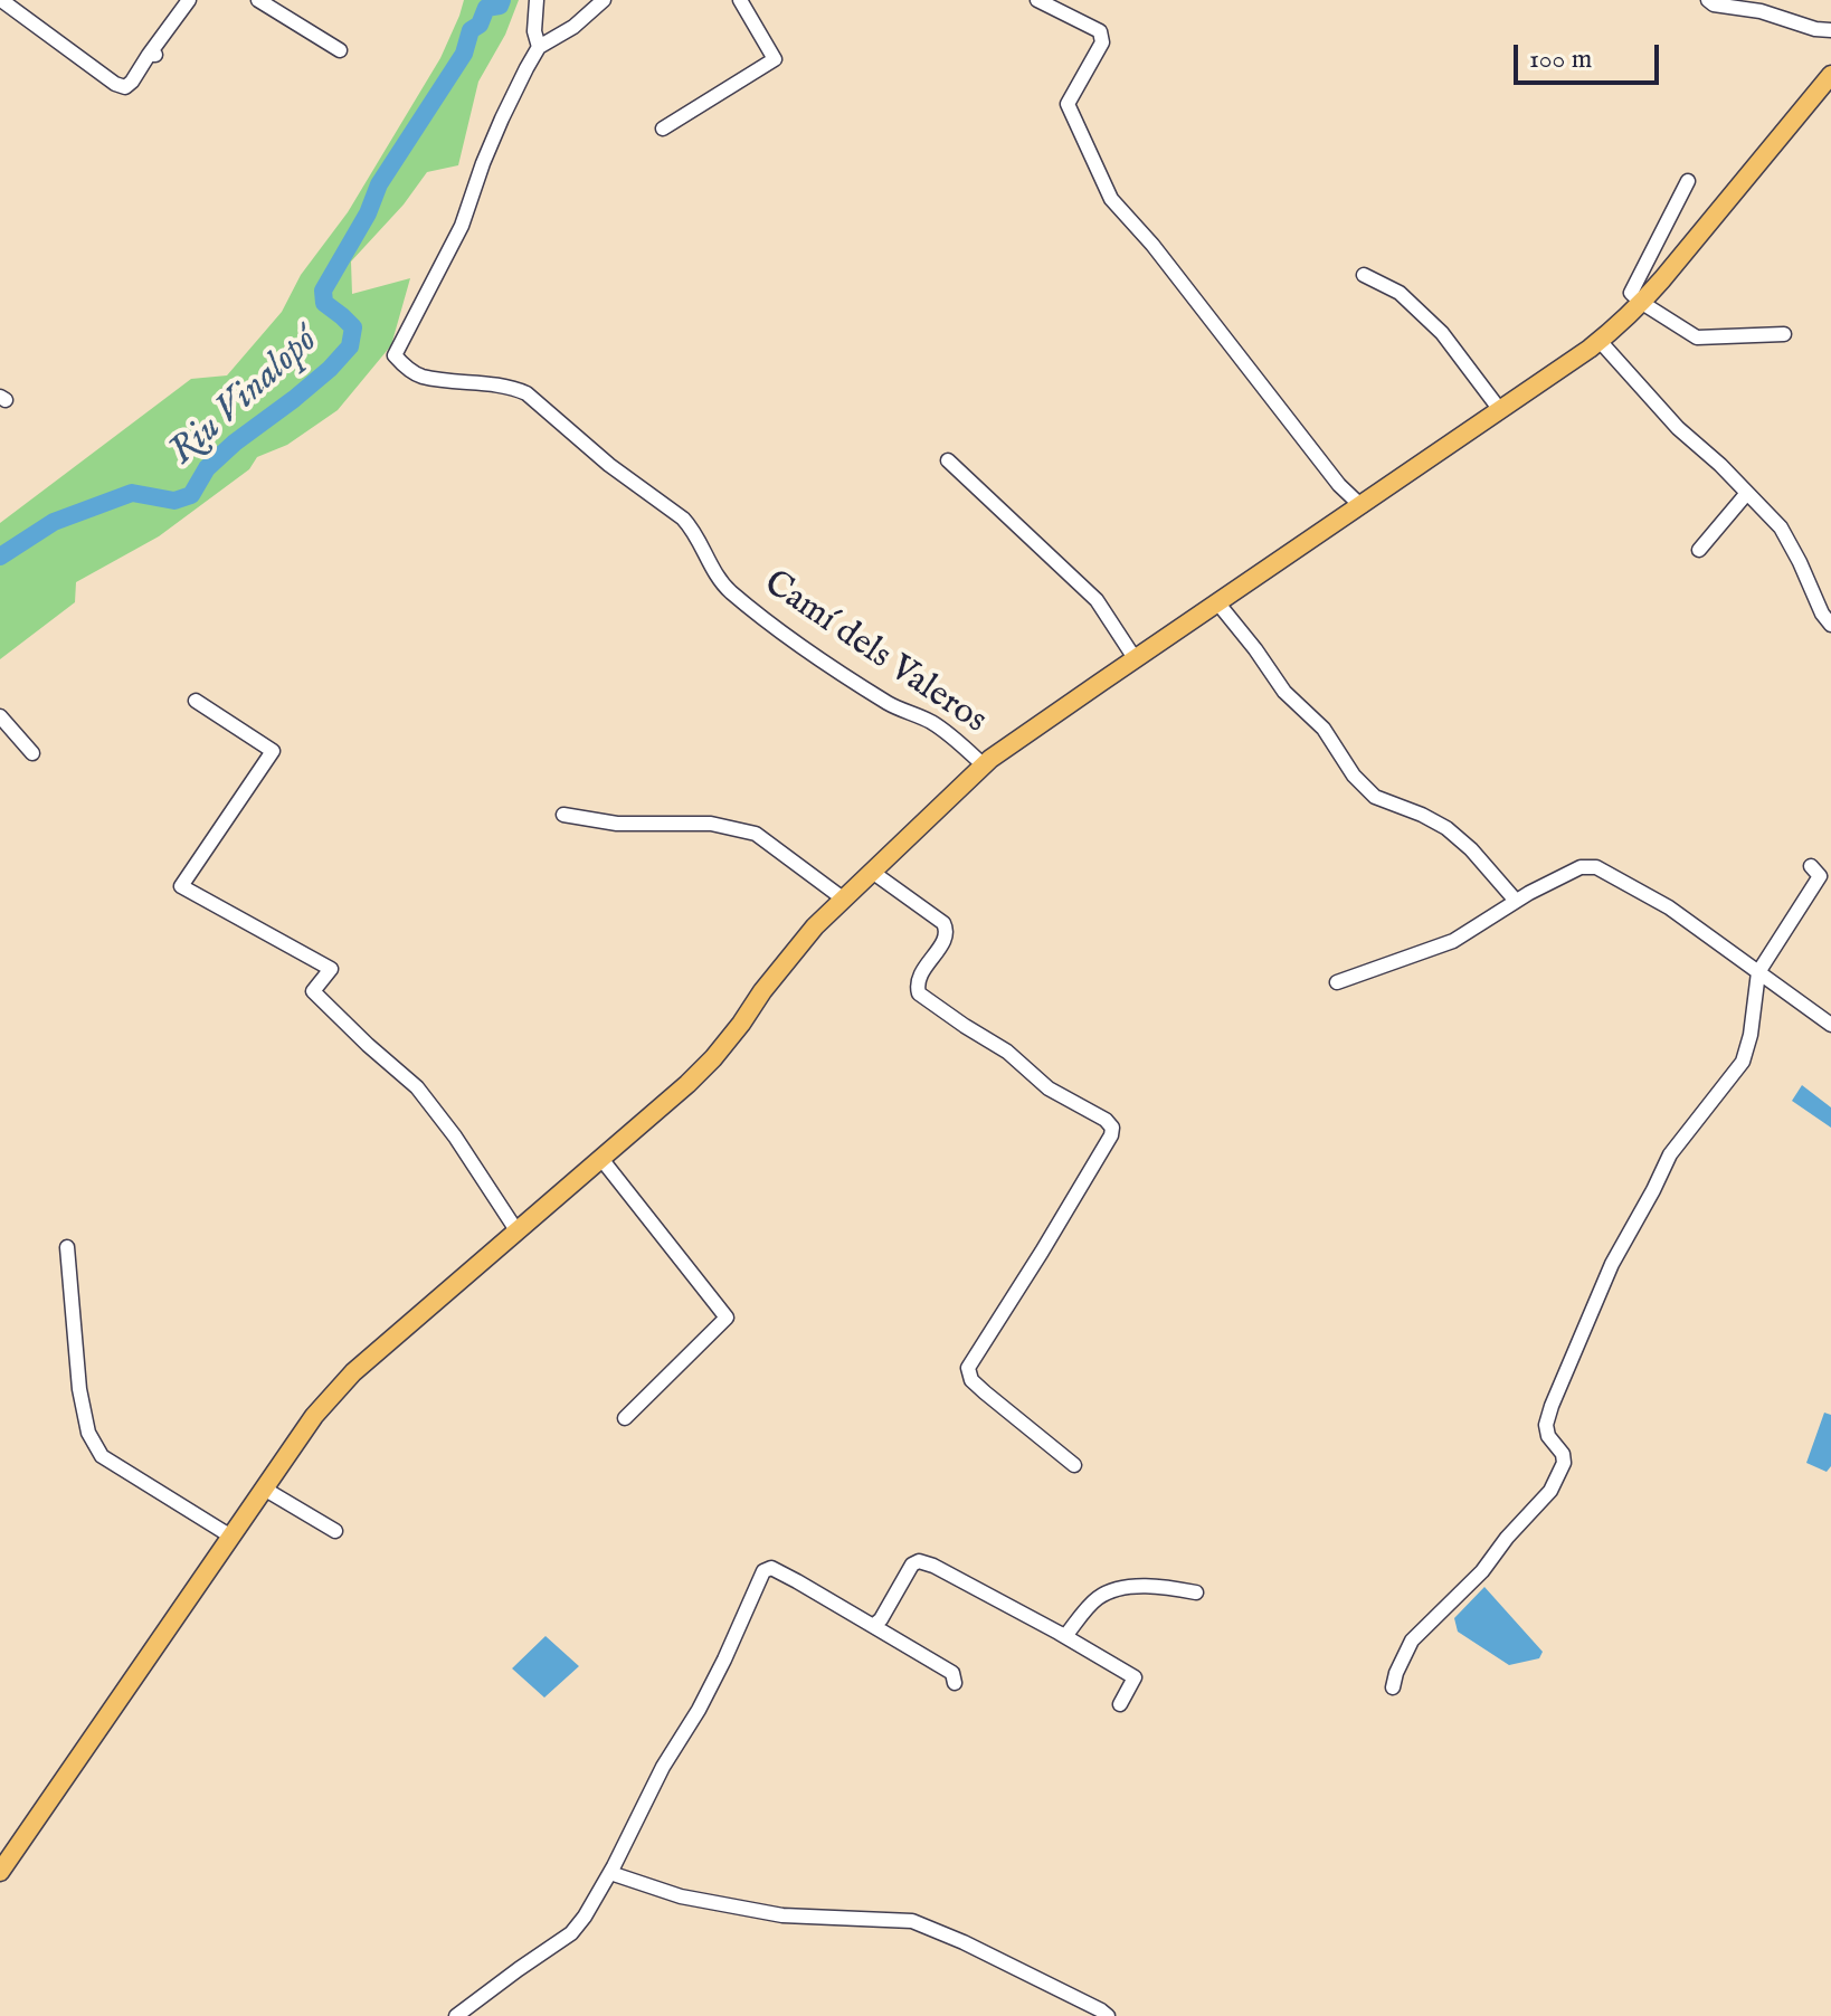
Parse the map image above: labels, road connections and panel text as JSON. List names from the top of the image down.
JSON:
{
  "streets": {
    "street": ["Camí dels Valeros"]
  },
  "water": ["Riu Vinalopó"],
  "scale_bar": "100 m"
}
